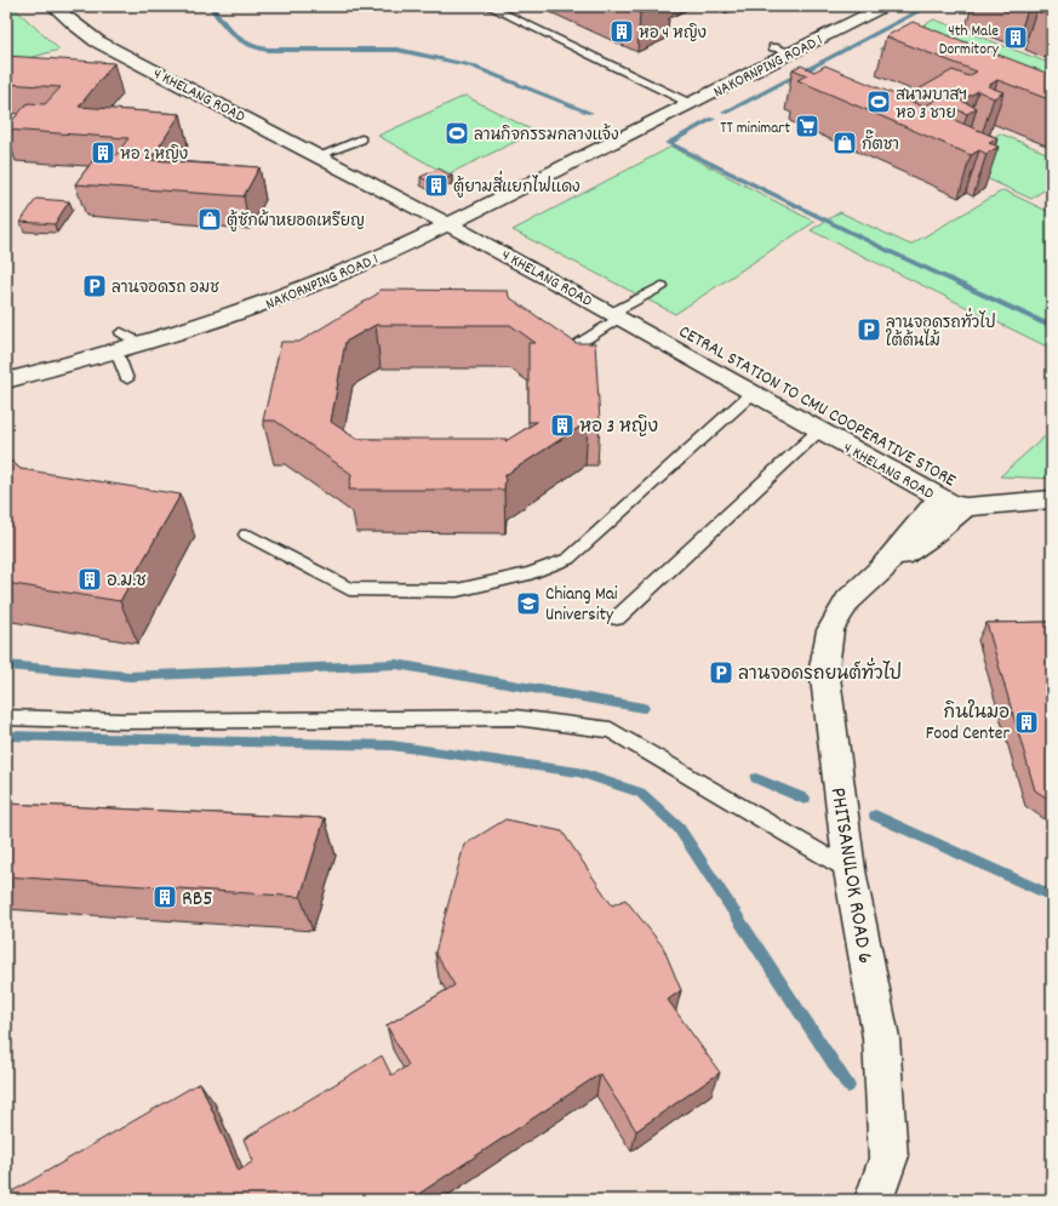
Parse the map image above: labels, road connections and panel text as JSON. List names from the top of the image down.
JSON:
{
  "streets": {
    "street": ["NAKORNPING ROAD 1", "4 KHELANG ROAD"]
  },
  "crossings": [
    ["NAKORNPING ROAD 1", "4 KHELANG ROAD"]
  ],
  "places": {
    "building": [
      "หอ 4 หญิง",
      "4th Male Dormitory",
      "หอ 2 หญิง",
      "ตู้ยามสี่แยกไฟแดง",
      "หอ 3 หญิง",
      "อ.ม.ช",
      "กินในมอ Food Center",
      "RB5"
    ],
    "sports": ["สนามบาสฯ หอ 3 ชาย", "ลานกิจกรรมกลางแจ้ง"],
    "supermarket": ["TT minimart"],
    "shop": ["กั๊ตชา", "ตู้ซักผ้าหยอดเหรียญ"],
    "parking": ["ลานจอดรถ อมช", "ลานจอดรถทั่วไป ใต้ต้นไม้", "ลานจอดรถยนต์ทั่วไป"],
    "school or university": ["Chiang Mai University"]
  }
}
